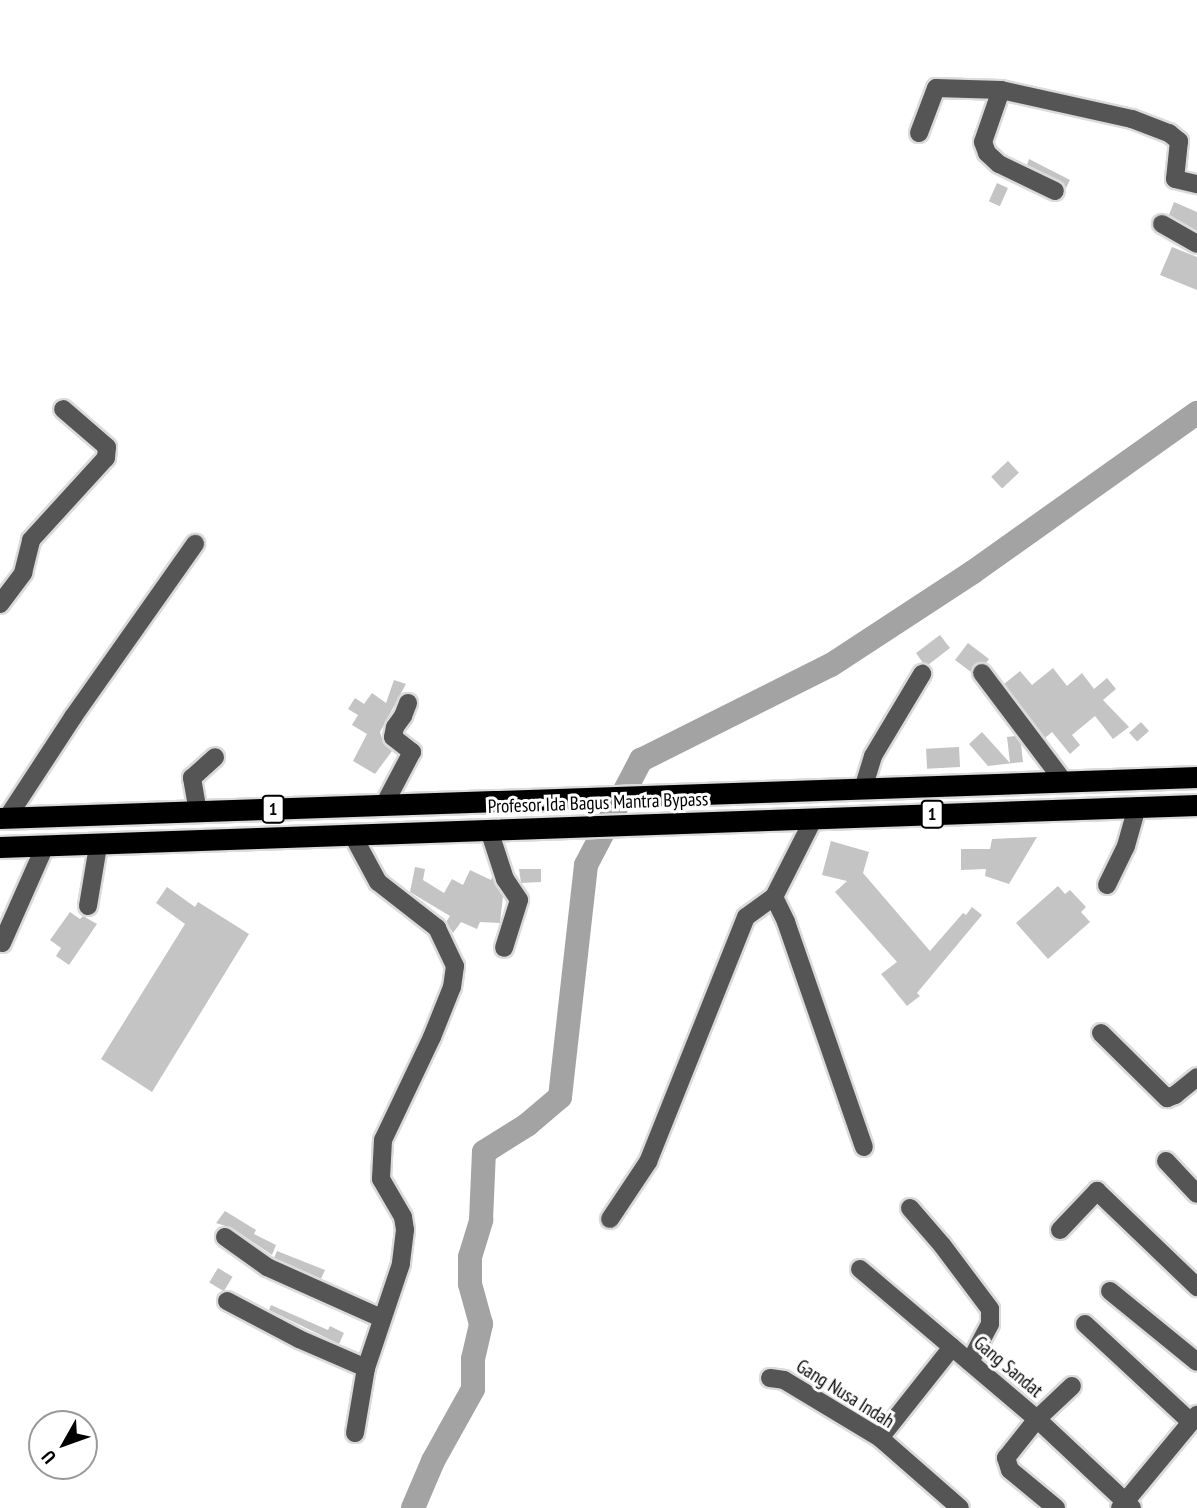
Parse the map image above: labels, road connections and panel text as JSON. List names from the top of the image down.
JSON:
{
  "streets": {
    "highway": ["Profesor Ida Bagus Mantra Bypass", "1"],
    "street": ["Gang Sandat", "Gang Nusa Indah"]
  },
  "north": "bottom left"
}
